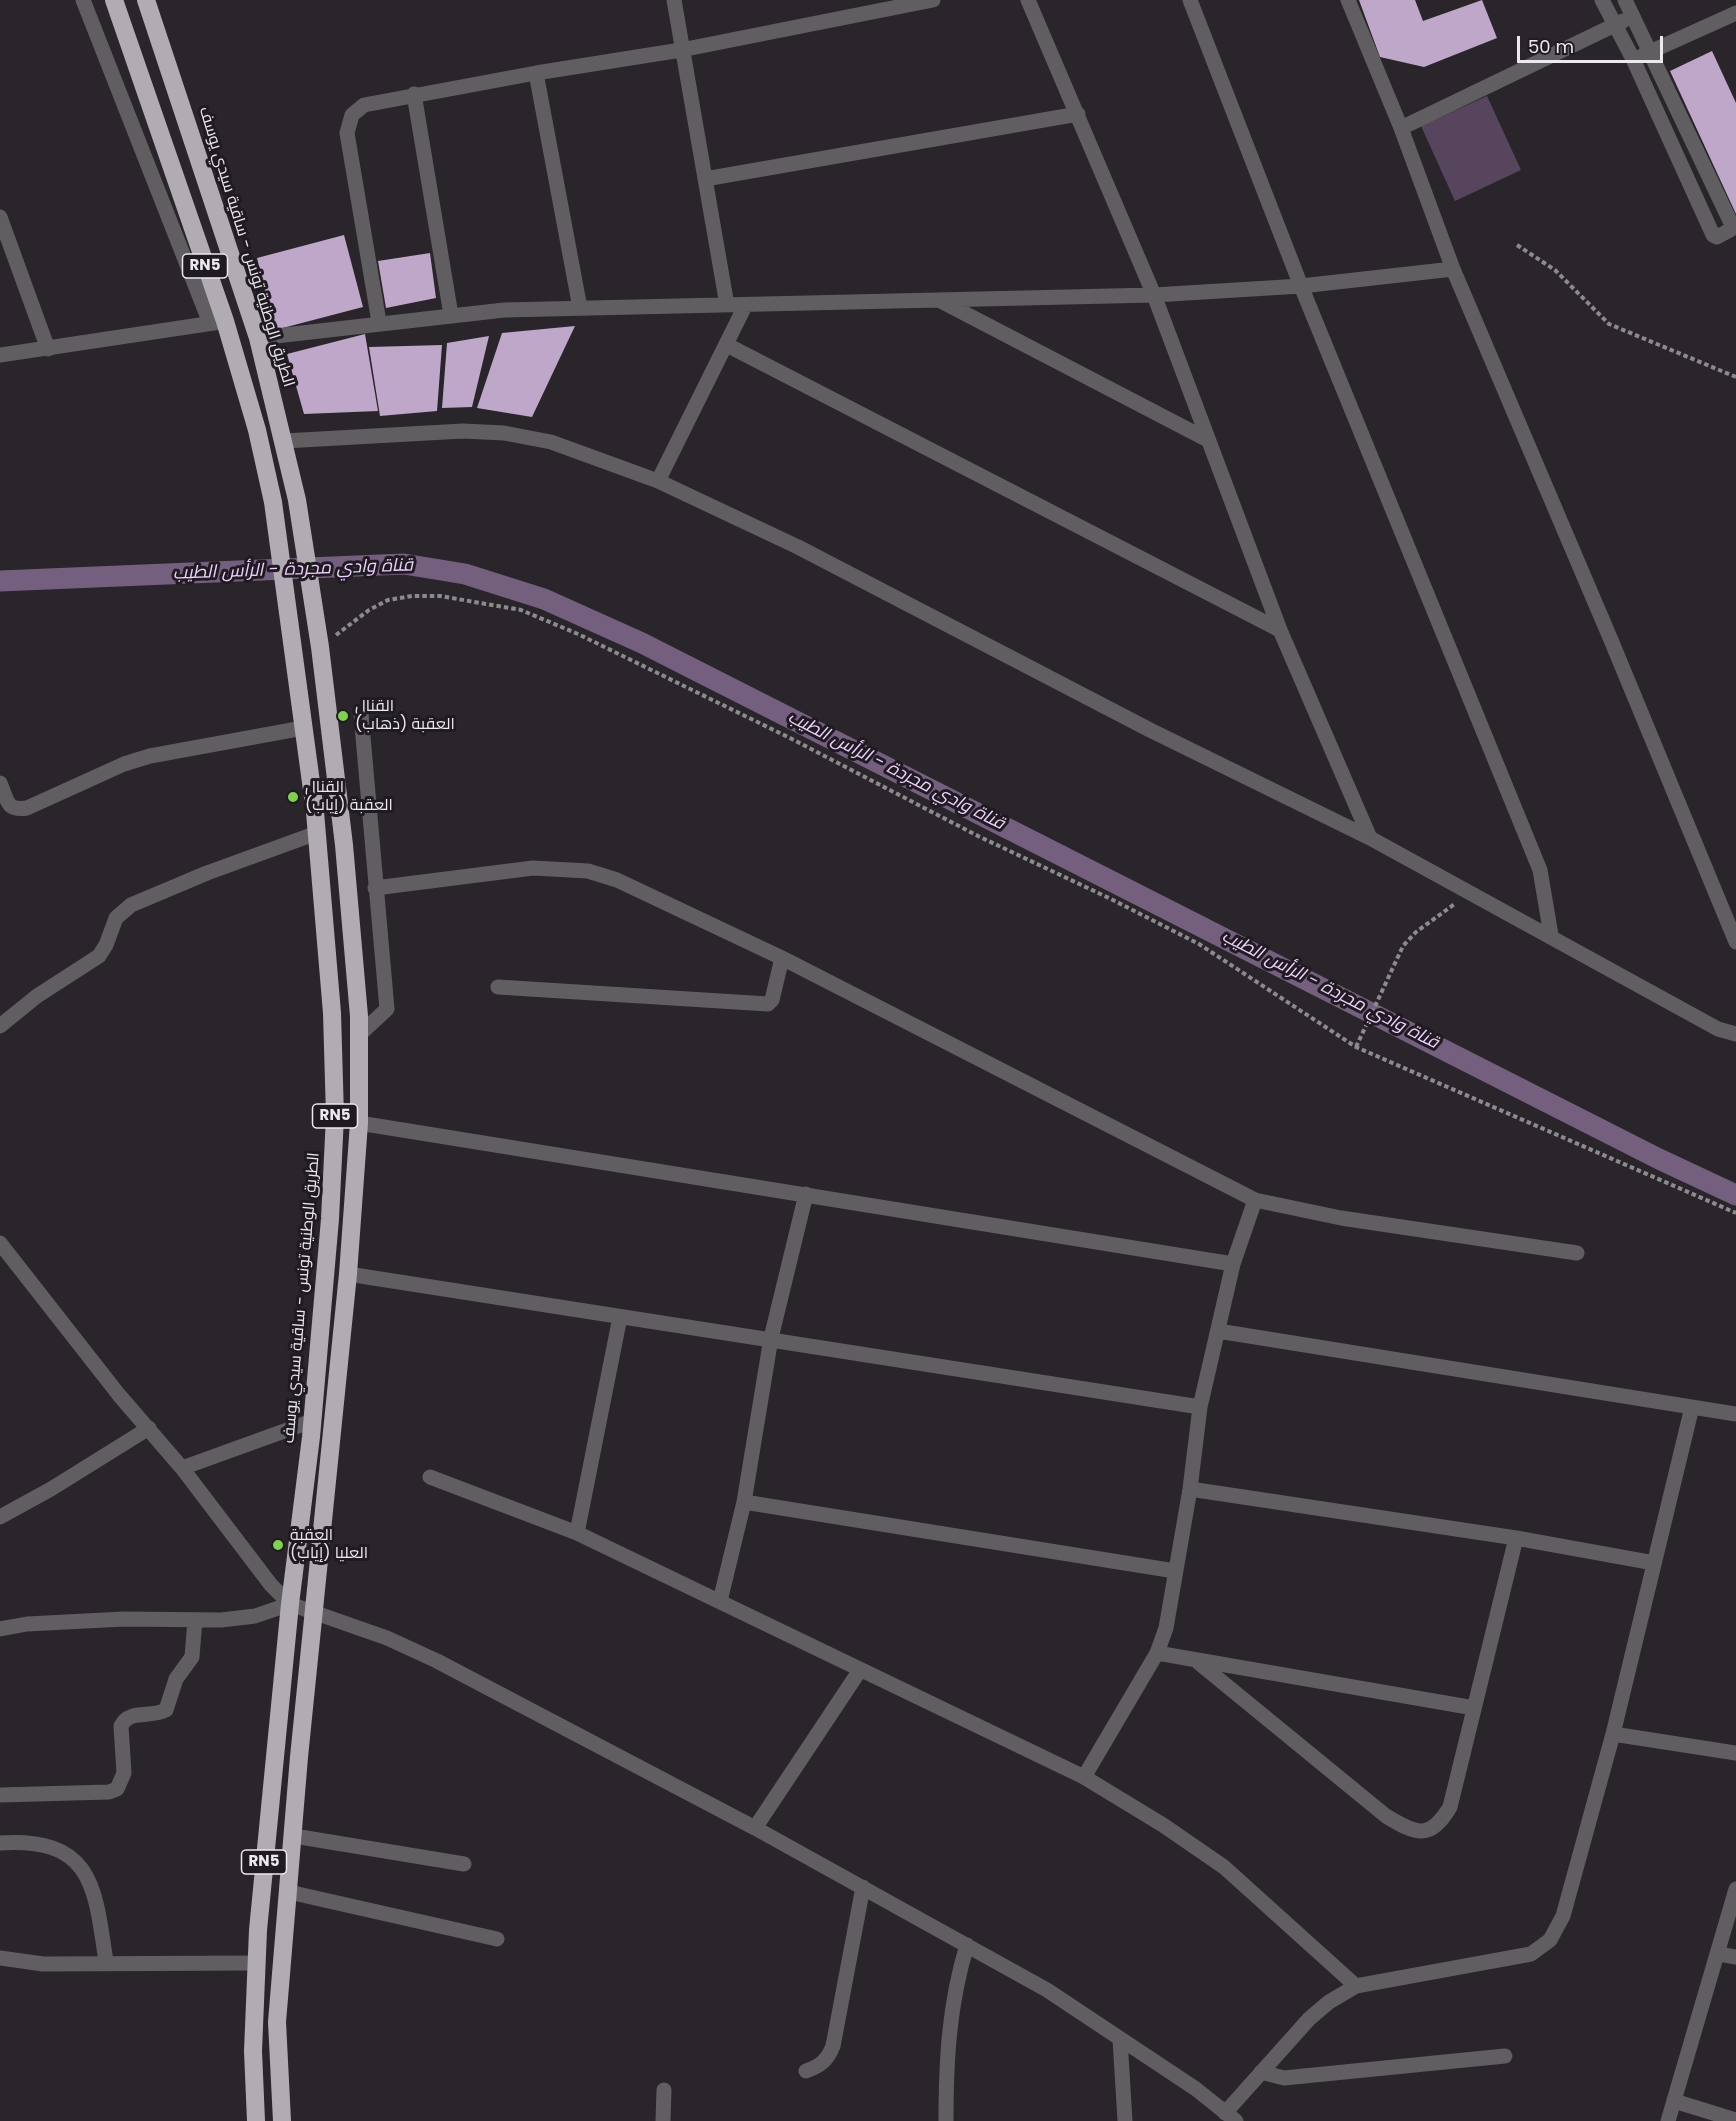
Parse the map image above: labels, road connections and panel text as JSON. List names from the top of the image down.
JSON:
{
  "streets": {
    "highway": ["الطريق الوطنية تونس - ساقية سيدي يوسف", "RN5"]
  },
  "water": ["قناة وادي مجردة - الرأس الطيب"],
  "places": ["القنال العقبة (ذهاب)", "القنال العقبة (إياب)", "العقبة العليا (إياب)"],
  "scale_bar": "50 m"
}
